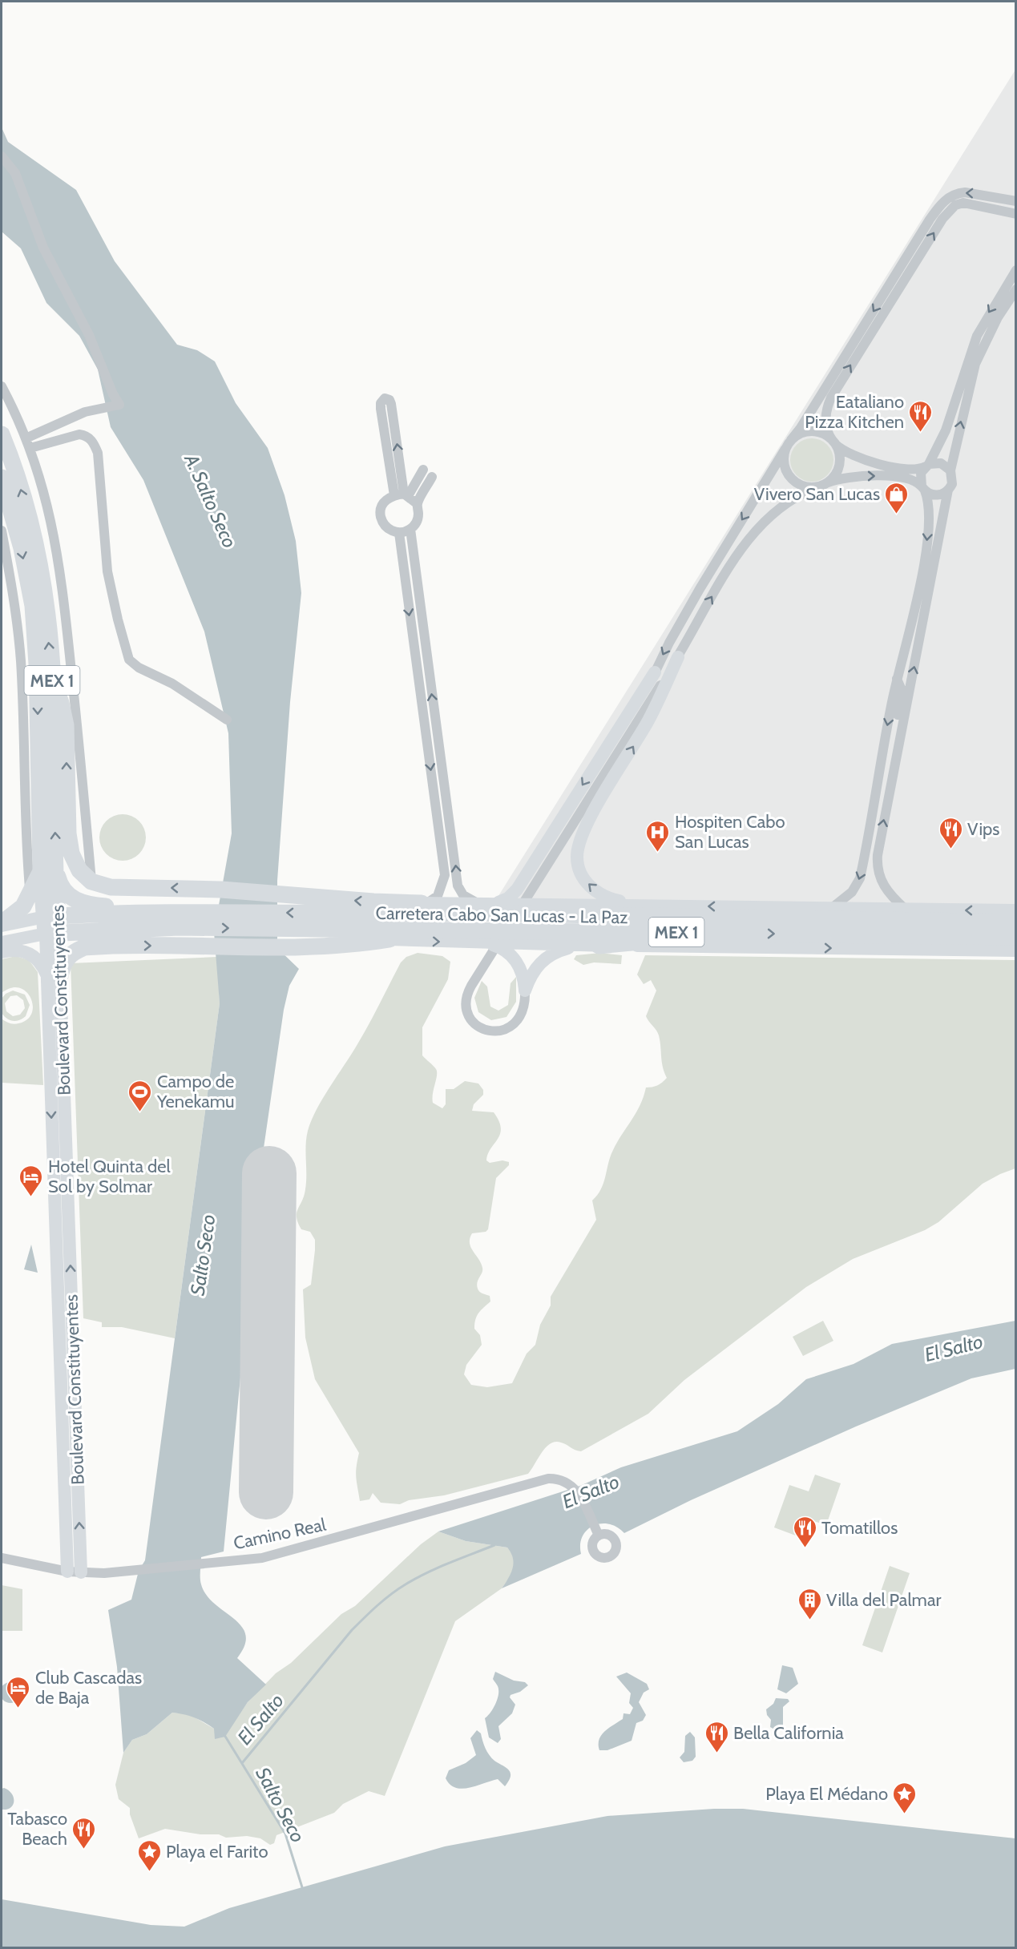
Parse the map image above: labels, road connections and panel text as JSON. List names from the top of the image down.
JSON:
{
  "streets": {
    "highway": ["MEX 1", "Carretera Cabo San Lucas - La Paz", "Boulevard Constituyentes"],
    "street": ["Camino Real"]
  },
  "crossings": [
    ["MEX 1", "Carretera Cabo San Lucas - La Paz"],
    ["MEX 1", "Boulevard Constituyentes"],
    ["Carretera Cabo San Lucas - La Paz", "Boulevard Constituyentes"],
    ["Boulevard Constituyentes", "Camino Real"]
  ],
  "water": ["A. Salto Seco", "Salto Seco", "El Salto"],
  "places": {
    "restaurant": [
      "Eataliano Pizza Kitchen",
      "Vips",
      "Tomatillos",
      "Bella California",
      "Tabasco Beach"
    ],
    "shop": ["Vivero San Lucas"],
    "hospital": ["Hospiten Cabo San Lucas"],
    "sports": ["Campo de Yenekamu"],
    "hotel": ["Hotel Quinta del Sol by Solmar", "Club Cascadas de Baja"],
    "building": ["Villa del Palmar"],
    "place": ["Playa El Médano", "Playa el Farito"]
  }
}
